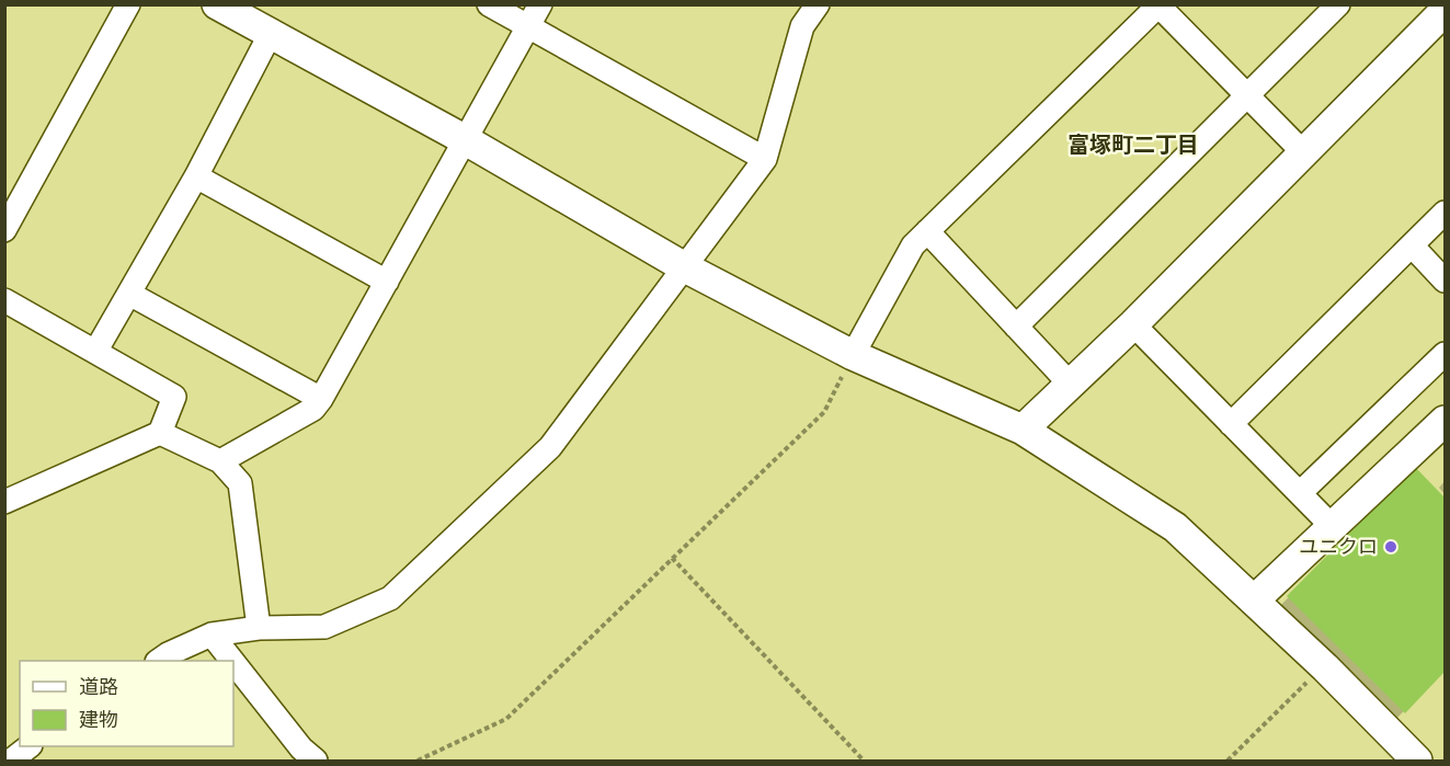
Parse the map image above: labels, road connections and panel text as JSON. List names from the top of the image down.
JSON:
{
  "districts": ["富塚町二丁目"],
  "places": ["ユニクロ"],
  "legend": ["道路", "建物"]
}
